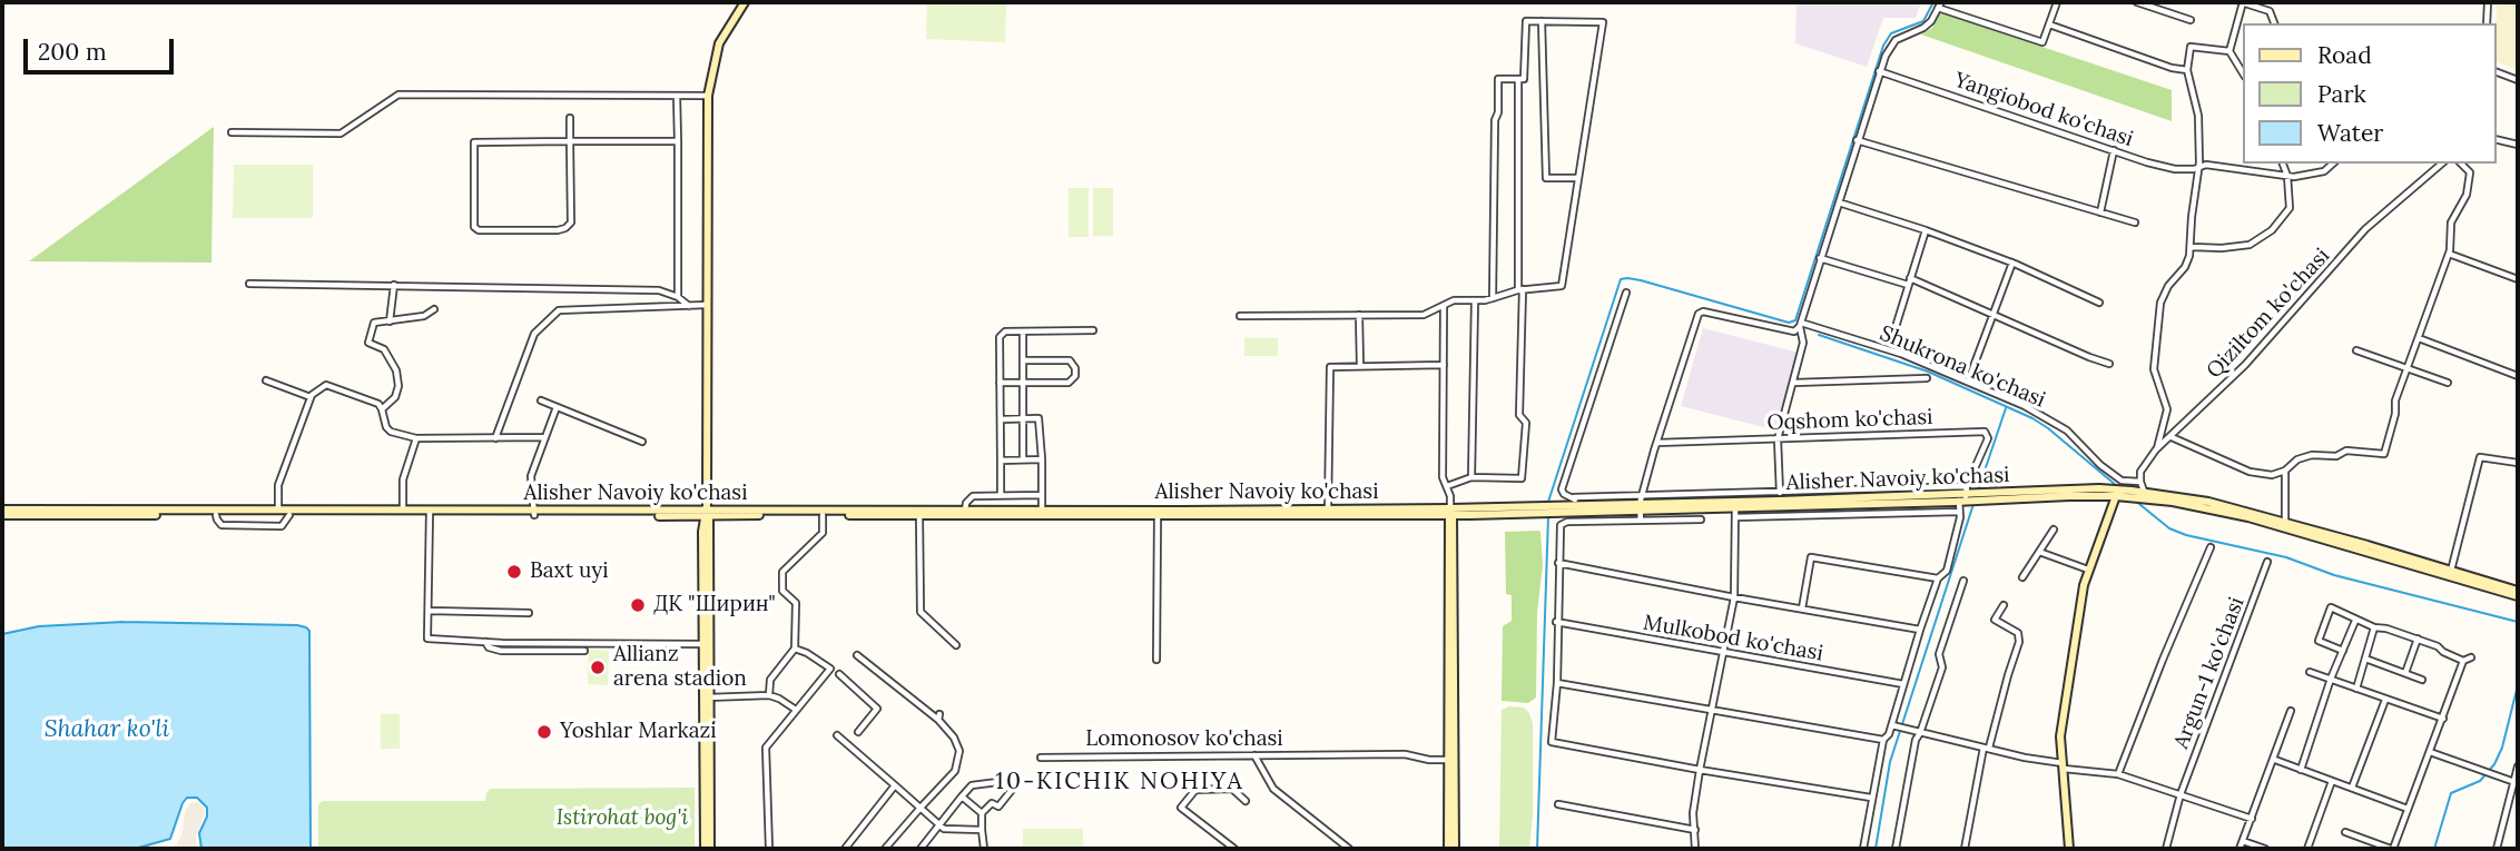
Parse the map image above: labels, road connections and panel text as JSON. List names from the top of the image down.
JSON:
{
  "streets": {
    "main road": ["Alisher Navoiy ko'chasi"],
    "street": [
      "Yangiobod ko'chasi",
      "Qiziltom ko'chasi",
      "Shukrona ko'chasi",
      "Oqshom ko'chasi",
      "Mulkobod ko'chasi",
      "Argun-1 ko'chasi",
      "Lomonosov ko'chasi"
    ]
  },
  "crossings": [
    ["Qiziltom ko'chasi", "Shukrona ko'chasi"],
    ["Shukrona ko'chasi", "Oqshom ko'chasi"]
  ],
  "districts": ["10-KICHIK NOHIYA"],
  "water": ["Shahar ko'li"],
  "parks": ["Istirohat bog'i"],
  "places": [
    "Baxt uyi",
    "ДК \"Ширин\"",
    "Allianz arena stadion",
    "Yoshlar Markazi"
  ],
  "legend": ["Road", "Park", "Water"],
  "scale_bar": "200 m"
}
